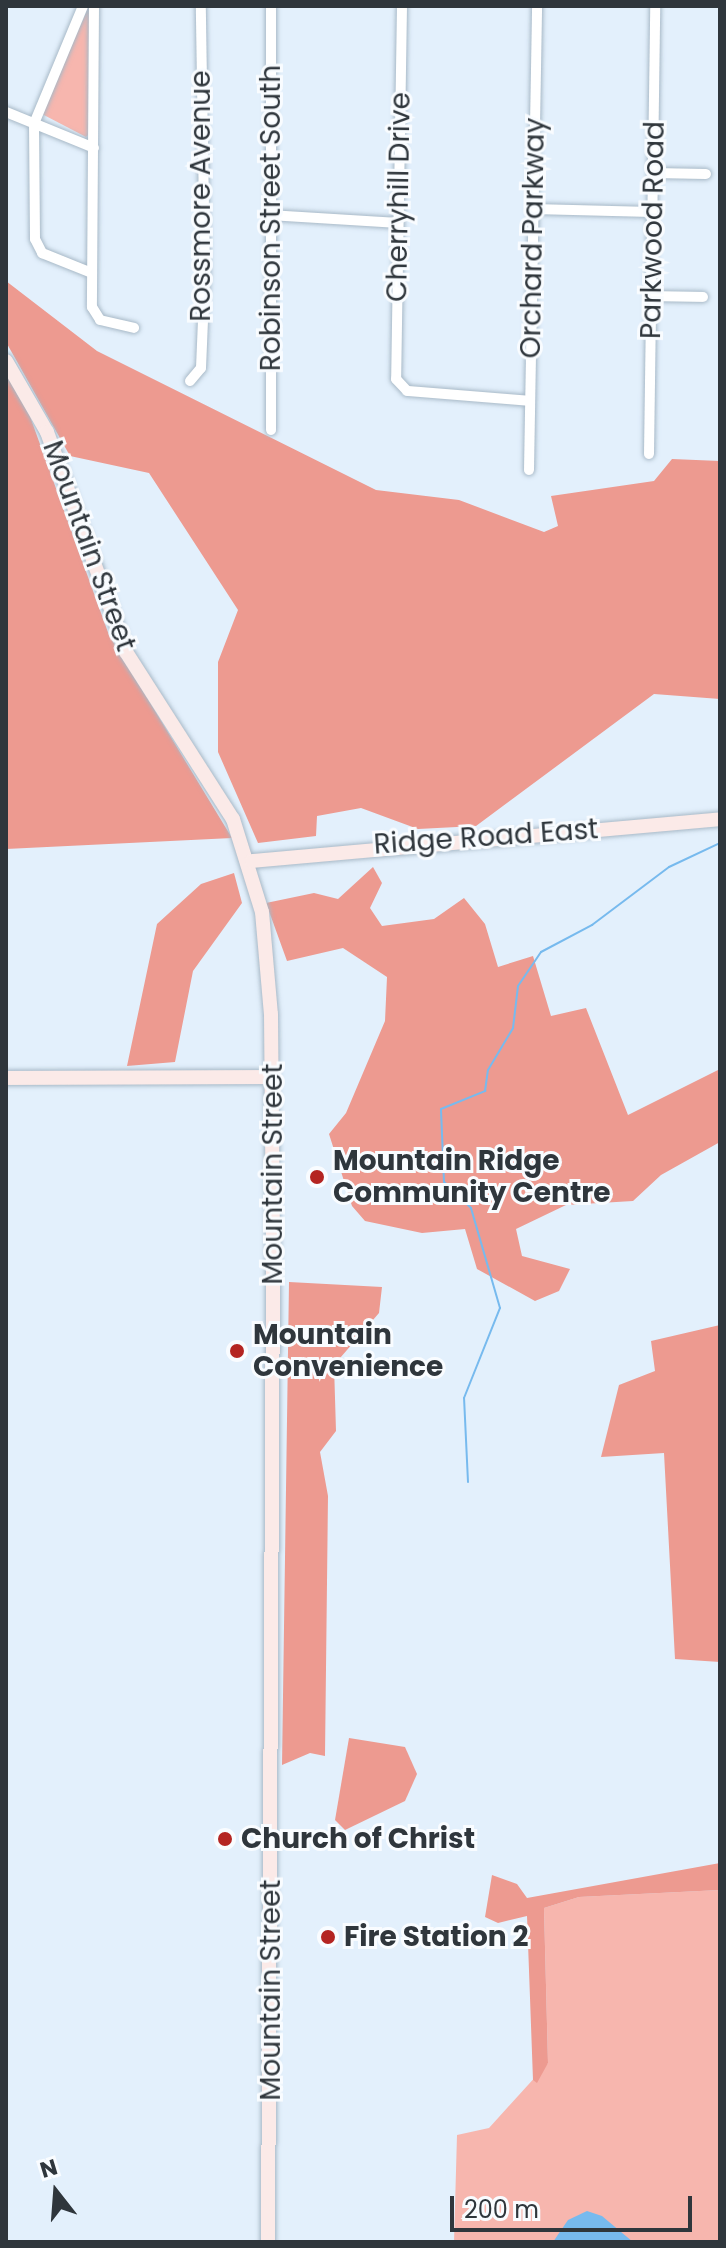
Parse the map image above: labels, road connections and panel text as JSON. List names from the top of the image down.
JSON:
{
  "streets": {
    "main road": ["Mountain Street", "Ridge Road East"],
    "street": [
      "Rossmore Avenue",
      "Cherryhill Drive",
      "Robinson Street South",
      "Parkwood Road",
      "Orchard Parkway"
    ]
  },
  "crossings": [
    ["Cherryhill Drive", "Orchard Parkway"],
    ["Mountain Street", "Ridge Road East"]
  ],
  "places": [
    "Mountain Ridge Community Centre",
    "Mountain Convenience",
    "Church of Christ",
    "Fire Station 2"
  ],
  "scale_bar": "200 m",
  "north": "top"
}
